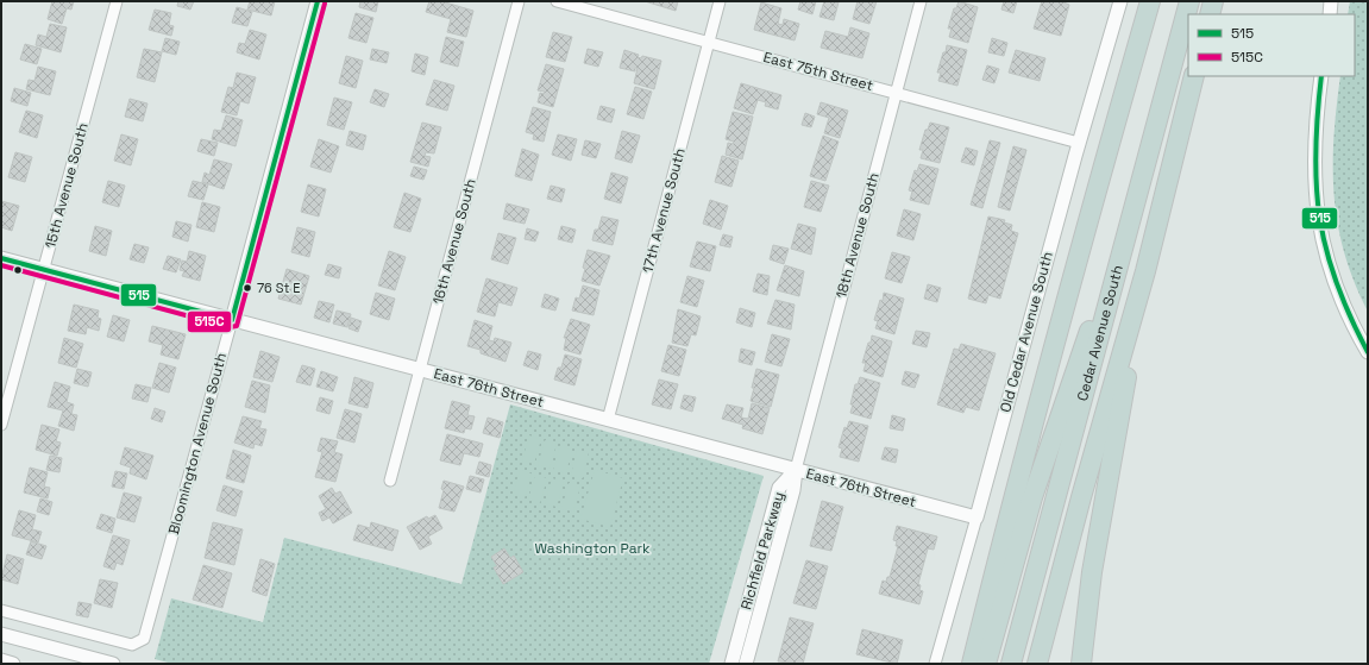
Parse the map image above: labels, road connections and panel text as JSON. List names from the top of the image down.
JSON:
{
  "streets": {
    "highway": ["Cedar Avenue South"],
    "street": [
      "East 75th Street",
      "15th Avenue South",
      "17th Avenue South",
      "18th Avenue South",
      "16th Avenue South",
      "Old Cedar Avenue South",
      "East 76th Street",
      "Bloomington Avenue South",
      "Richfield Parkway"
    ]
  },
  "crossings": [
    ["East 75th Street", "17th Avenue South"],
    ["East 75th Street", "18th Avenue South"],
    ["East 75th Street", "Old Cedar Avenue South"],
    ["15th Avenue South", "East 76th Street"],
    ["17th Avenue South", "East 76th Street"],
    ["18th Avenue South", "East 76th Street"],
    ["18th Avenue South", "Richfield Parkway"],
    ["16th Avenue South", "East 76th Street"],
    ["Old Cedar Avenue South", "East 76th Street"],
    ["East 76th Street", "Bloomington Avenue South"],
    ["East 76th Street", "Richfield Parkway"]
  ],
  "parks": ["Washington Park"],
  "places": ["76 St E"],
  "lines": ["transit line 515", "transit line 515C"],
  "legend": ["515", "515C"]
}
